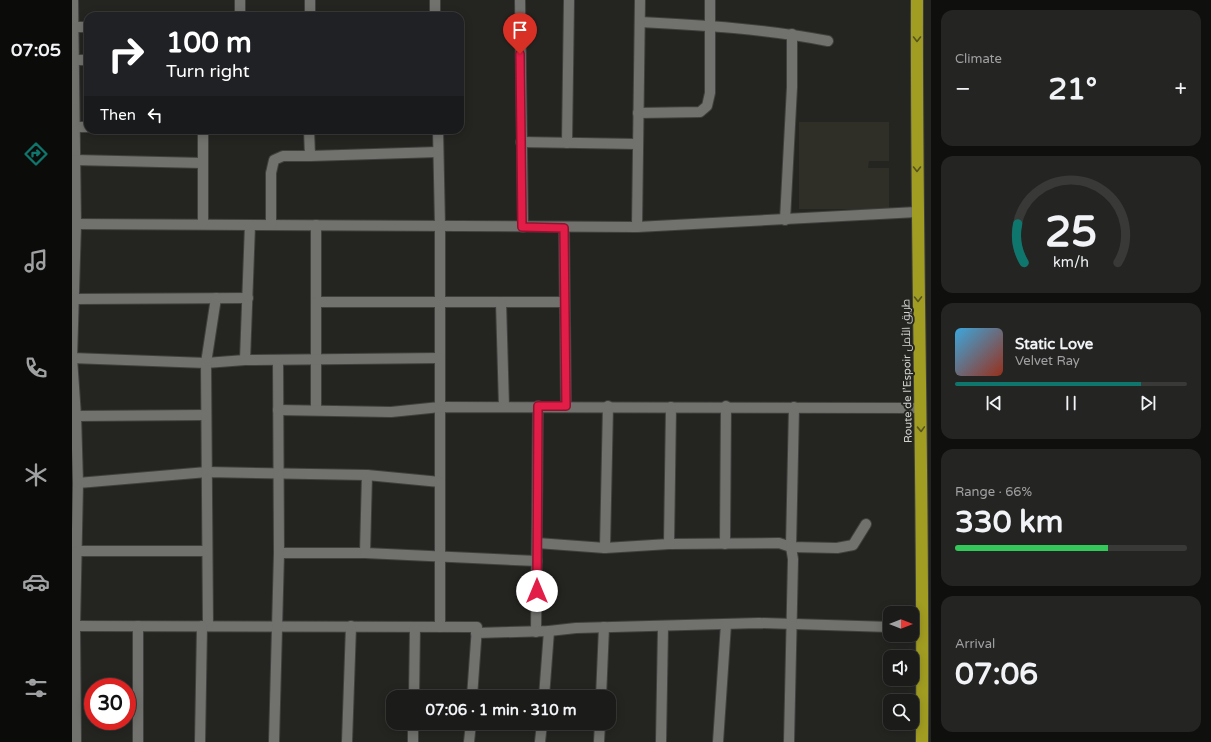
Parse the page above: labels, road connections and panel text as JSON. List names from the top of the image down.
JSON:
{
  "streets": {
    "highway": ["Route de l’Espoir طريق الأمل"]
  },
  "one_way": ["Route de l’Espoir طريق الأمل"],
  "north": "right",
  "page": {
    "tabs": "07:05",
    "tile": [
      "Climate",
      ["Range · 66%", "330 km"],
      ["Arrival", "07:06"]
    ],
    "turn": ["100 m", "Turn right"],
    "heat": ["−", "21°", "+"],
    "then": "Then",
    "song": ["Static Love", "Velvet Ray"],
    "limit": "30",
    "trip": "07:06 · 1 min · 310 m",
    "gauge": ["25", "km/h"]
  }
}
